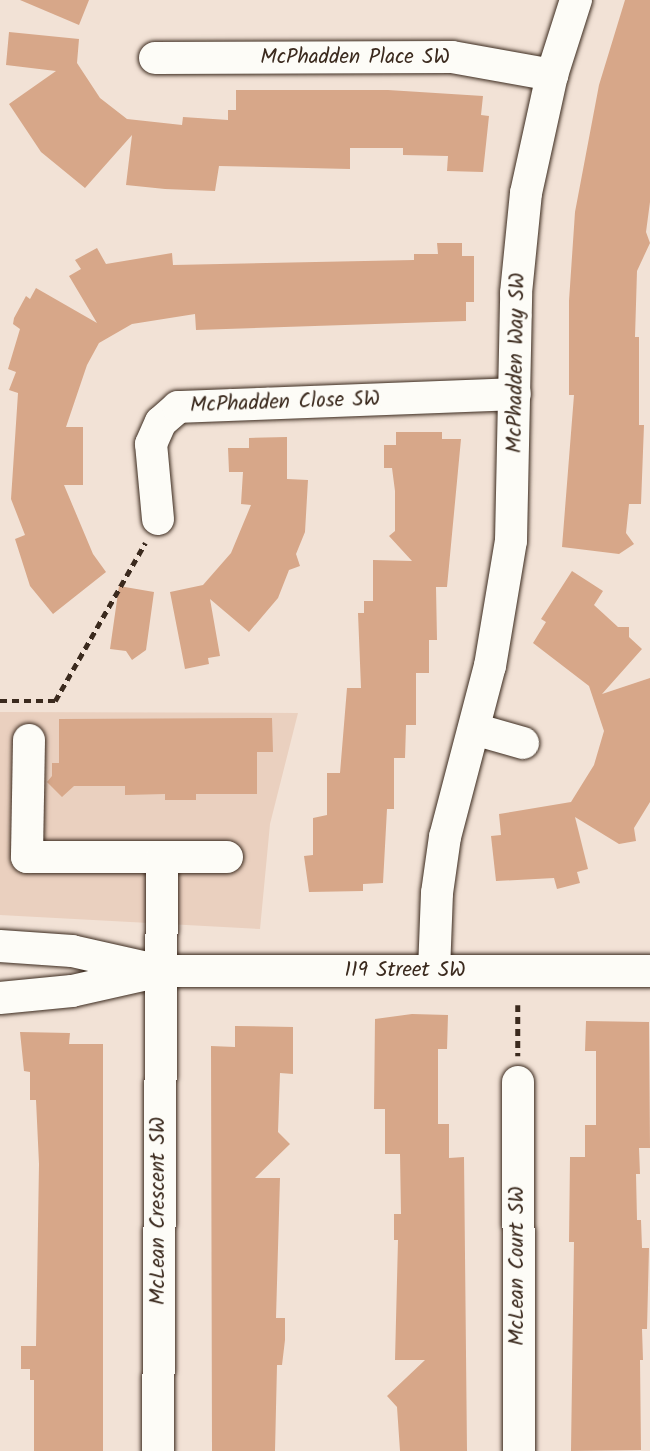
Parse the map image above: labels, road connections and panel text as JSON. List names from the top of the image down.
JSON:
{
  "streets": {
    "street": [
      "McPhadden Place SW",
      "McPhadden Way SW",
      "McPhadden Close SW",
      "119 Street SW",
      "McLean Crescent SW",
      "McLean Court SW"
    ]
  },
  "crossings": [
    ["McPhadden Place SW", "McPhadden Way SW"],
    ["McPhadden Way SW", "McPhadden Close SW"],
    ["McPhadden Way SW", "119 Street SW"],
    ["119 Street SW", "McLean Crescent SW"]
  ]
}
